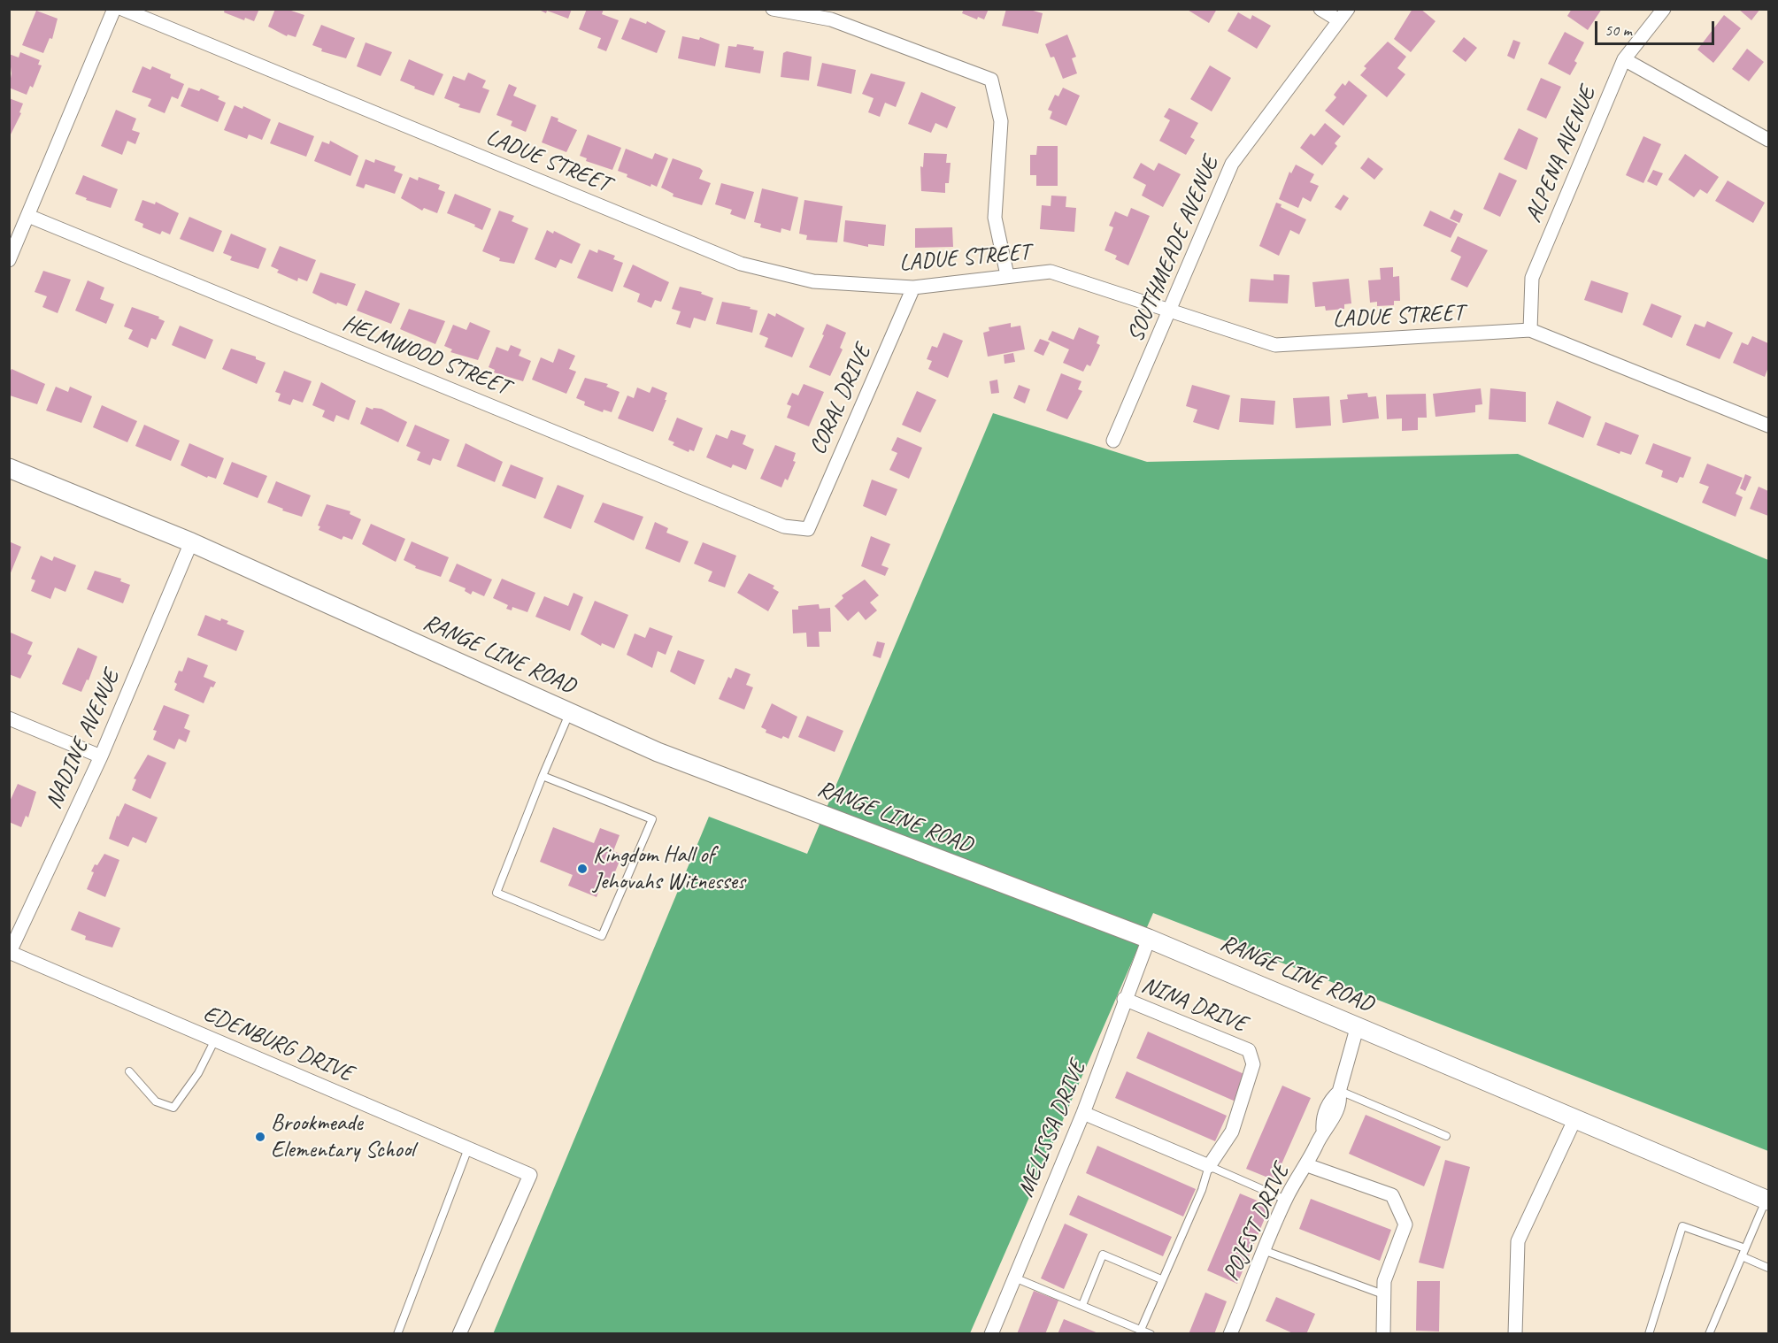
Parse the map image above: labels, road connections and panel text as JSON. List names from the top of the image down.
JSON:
{
  "streets": {
    "main road": ["RANGE LINE ROAD"],
    "street": [
      "ALPENA AVENUE",
      "LADUE STREET",
      "SOUTHMEADE AVENUE",
      "HELMWOOD STREET",
      "CORAL DRIVE",
      "NADINE AVENUE",
      "NINA DRIVE",
      "EDENBURG DRIVE",
      "MELISSA DRIVE",
      "POJEST DRIVE"
    ]
  },
  "crossings": [
    ["ALPENA AVENUE", "LADUE STREET"],
    ["LADUE STREET", "SOUTHMEADE AVENUE"],
    ["LADUE STREET", "CORAL DRIVE"],
    ["HELMWOOD STREET", "CORAL DRIVE"],
    ["RANGE LINE ROAD", "NADINE AVENUE"],
    ["RANGE LINE ROAD", "MELISSA DRIVE"],
    ["RANGE LINE ROAD", "POJEST DRIVE"],
    ["NADINE AVENUE", "EDENBURG DRIVE"],
    ["NINA DRIVE", "MELISSA DRIVE"]
  ],
  "places": ["Kingdom Hall of Jehovahs Witnesses", "Brookmeade Elementary School"],
  "scale_bar": "50 m"
}
